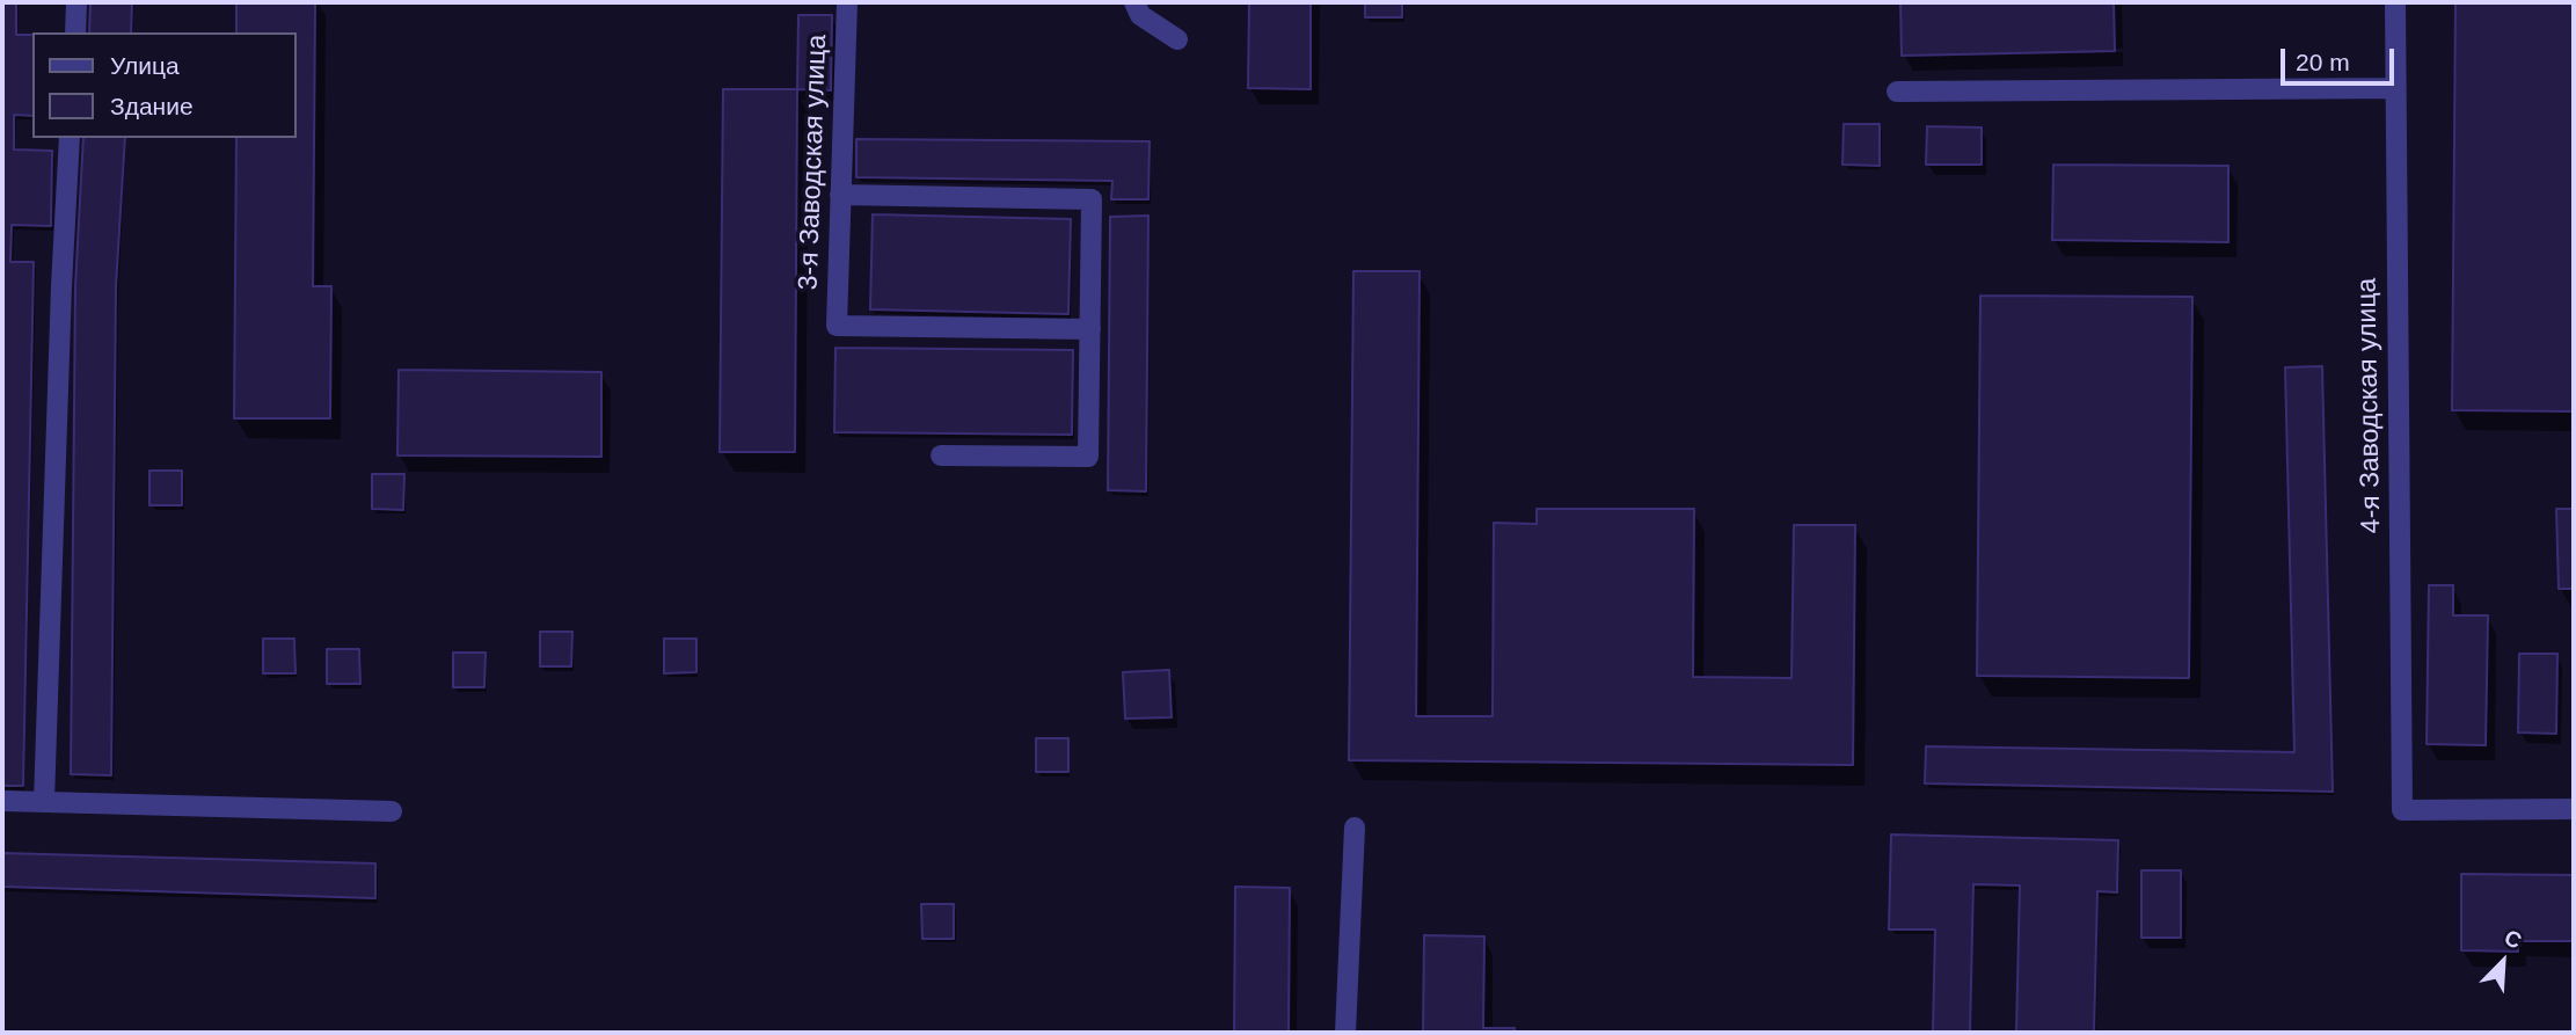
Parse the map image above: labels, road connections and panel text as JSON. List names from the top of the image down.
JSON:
{
  "streets": {
    "street": ["3-я Заводская улица", "4-я Заводская улица"]
  },
  "legend": ["Улица", "Здание"],
  "scale_bar": "20 m",
  "north": "top right"
}
